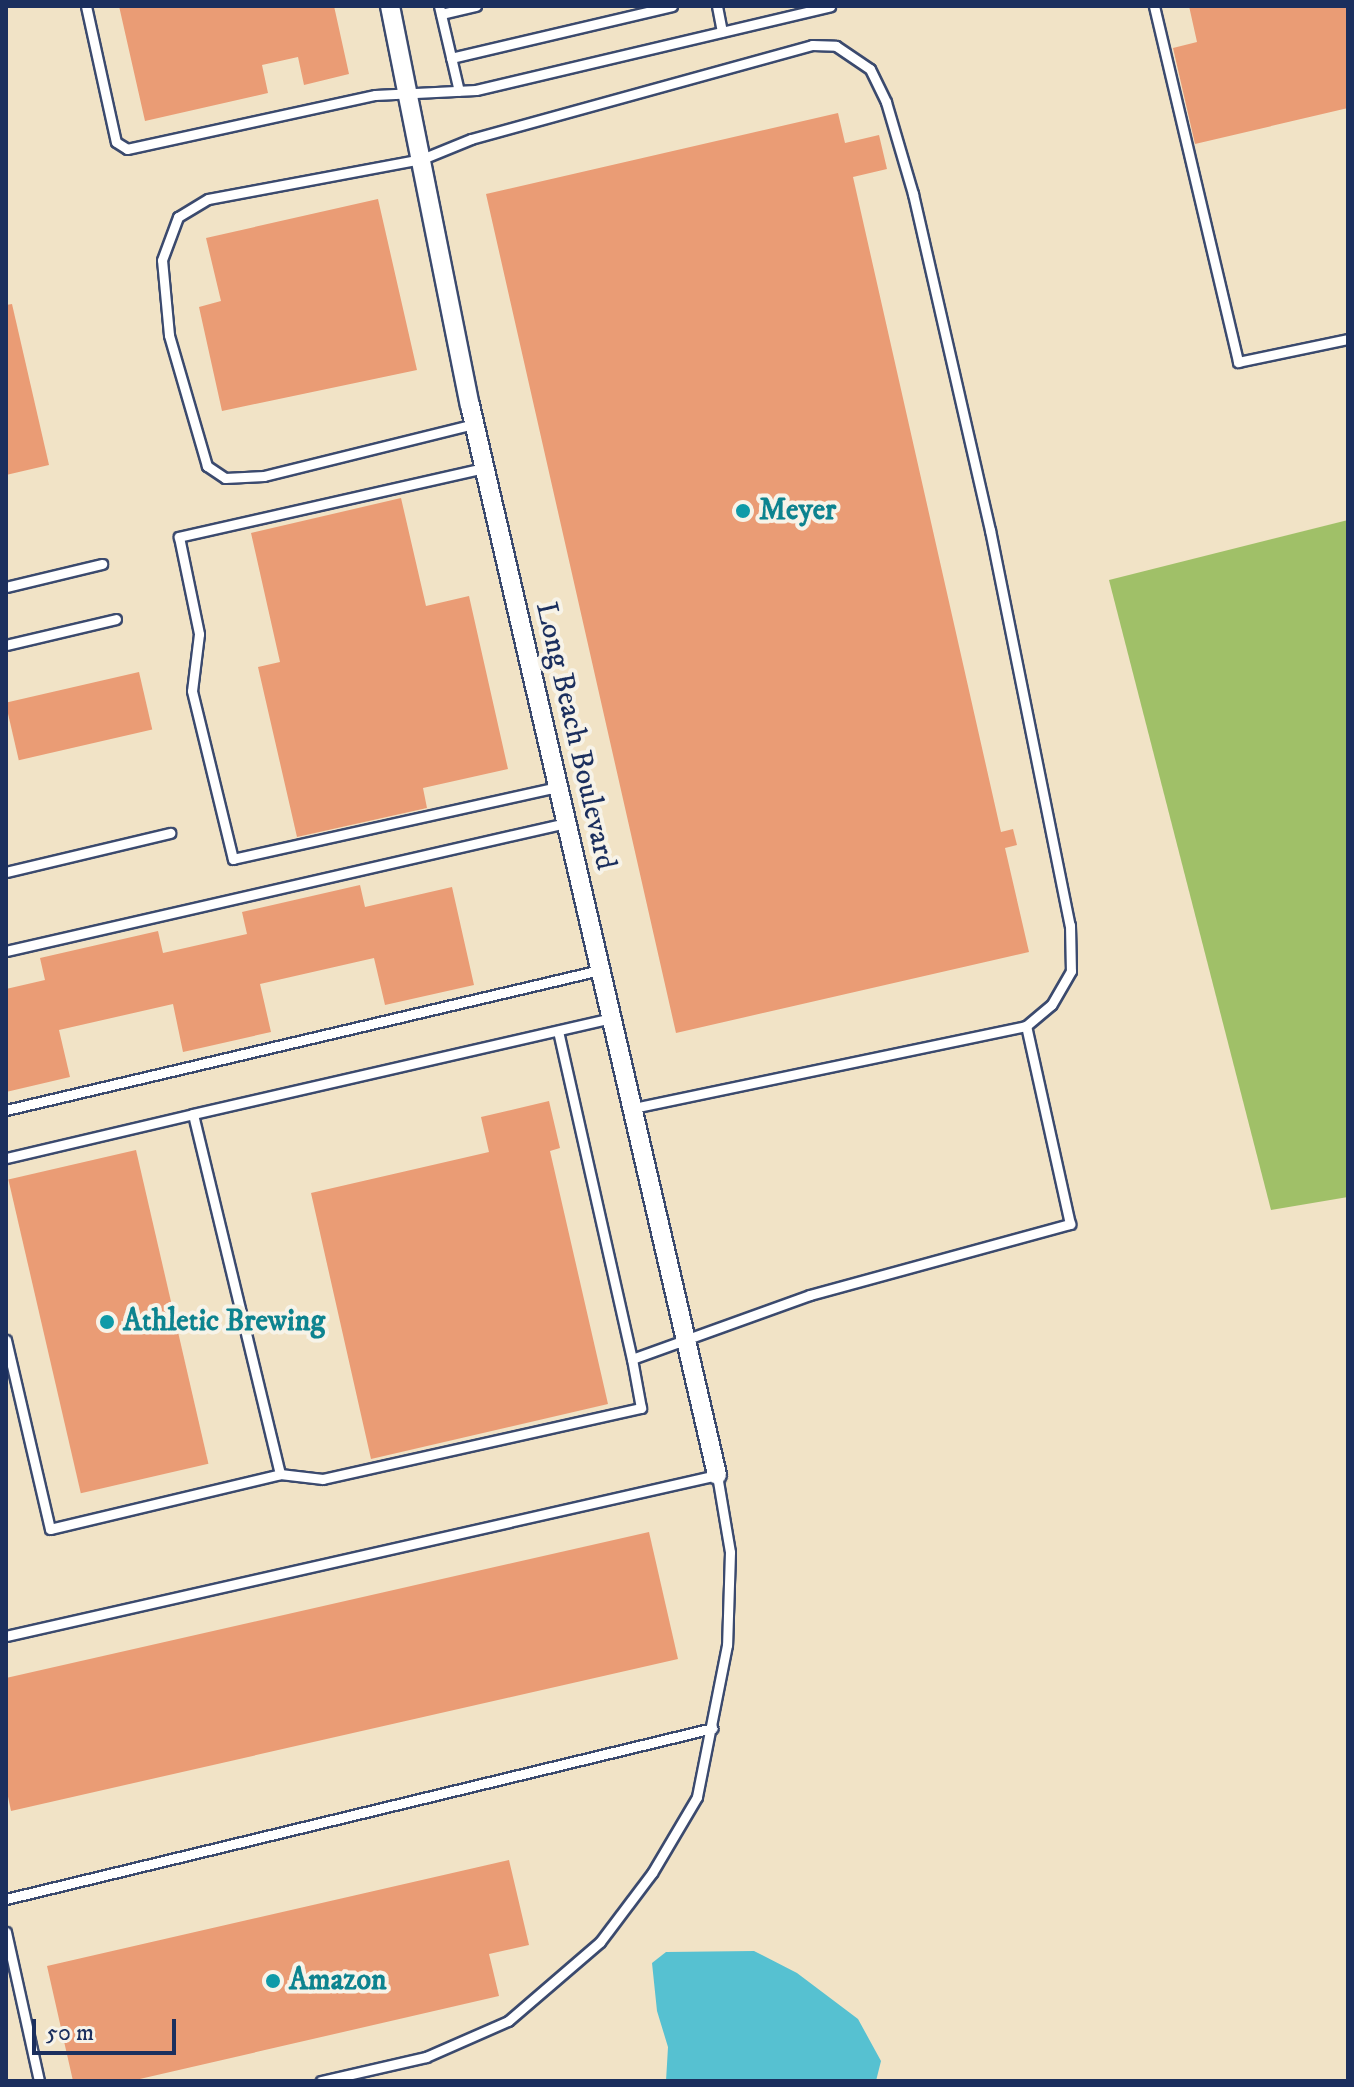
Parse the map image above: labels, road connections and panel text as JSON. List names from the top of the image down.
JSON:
{
  "streets": {
    "street": ["Long Beach Boulevard"]
  },
  "places": ["Meyer", "Athletic Brewing", "Amazon"],
  "scale_bar": "50 m"
}
